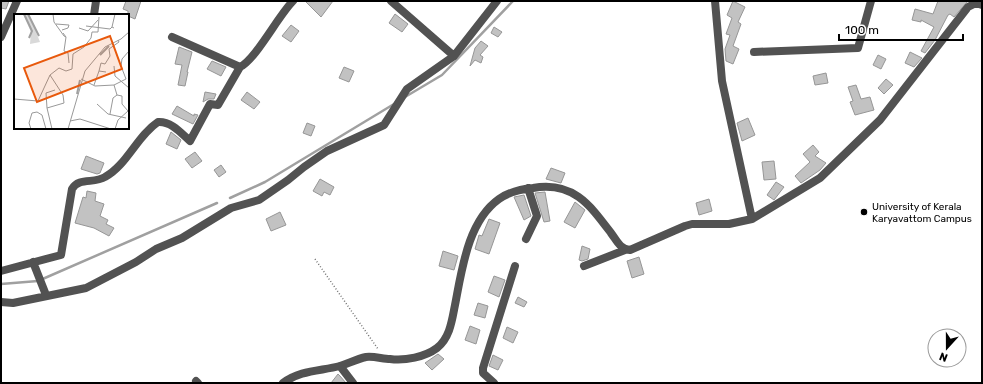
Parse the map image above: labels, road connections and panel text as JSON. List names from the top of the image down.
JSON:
{
  "places": ["University of Kerala Karyavattom Campus"],
  "scale_bar": "100 m",
  "north": "bottom"
}
